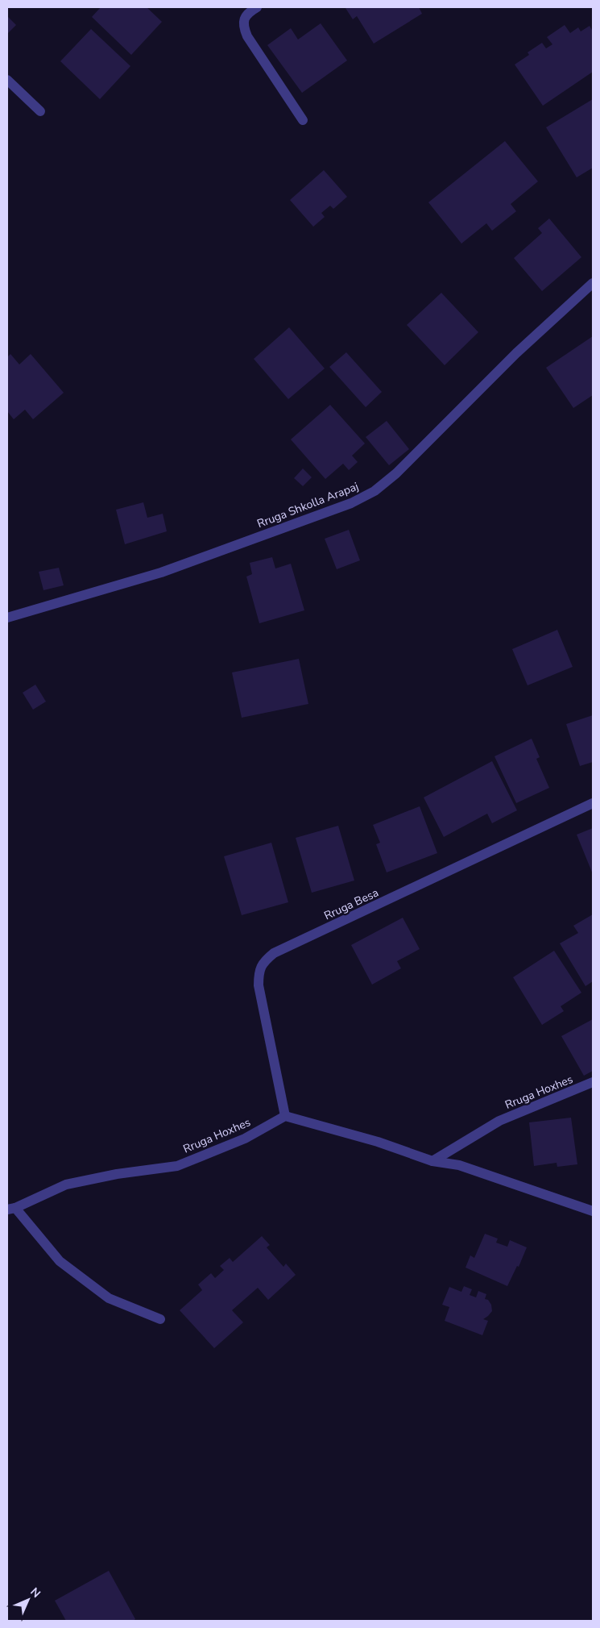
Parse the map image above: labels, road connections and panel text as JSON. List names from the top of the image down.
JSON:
{
  "streets": {
    "street": ["Rruga Shkolla Arapaj", "Rruga Besa", "Rruga Hoxhes"]
  },
  "crossings": [
    ["Rruga Besa", "Rruga Hoxhes"]
  ],
  "north": "top right"
}
